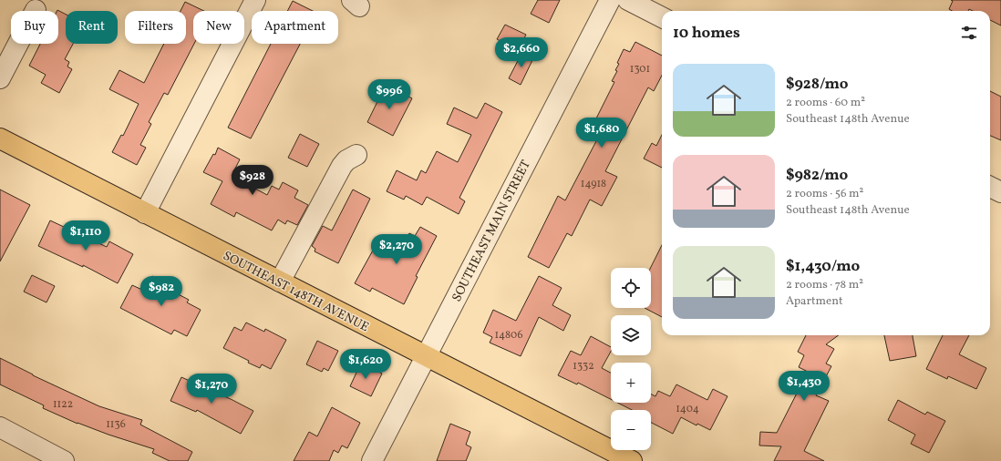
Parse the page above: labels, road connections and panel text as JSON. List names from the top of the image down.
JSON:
{
  "streets": {
    "main road": ["SOUTHEAST 148TH AVENUE"],
    "street": ["SOUTHEAST MAIN STREET"]
  },
  "crossings": [
    ["SOUTHEAST MAIN STREET", "SOUTHEAST 148TH AVENUE"]
  ],
  "house_numbers": [
    "1301",
    "14918",
    "14806",
    "1332",
    "1122",
    "1404",
    "1136"
  ],
  "page": {
    "chip": [
      "Buy",
      "Rent",
      "Filters",
      "New",
      "Apartment"
    ],
    "heading": "10 homes",
    "price": [
      "$2,660",
      "$996",
      "$1,680",
      "$928",
      "$1,110",
      "$2,270",
      "$982",
      "$1,620",
      "$1,430",
      "$1,270"
    ],
    "list": [
      {
        "name": "$928/mo",
        "note": "2 rooms · 60 m² · Southeast 148th Avenue"
      },
      {
        "name": "$982/mo",
        "note": "2 rooms · 56 m² · Southeast 148th Avenue"
      },
      {
        "name": "$1,430/mo",
        "note": "2 rooms · 78 m² · Apartment"
      }
    ],
    "map_buttons": ["+", "−"]
  }
}
